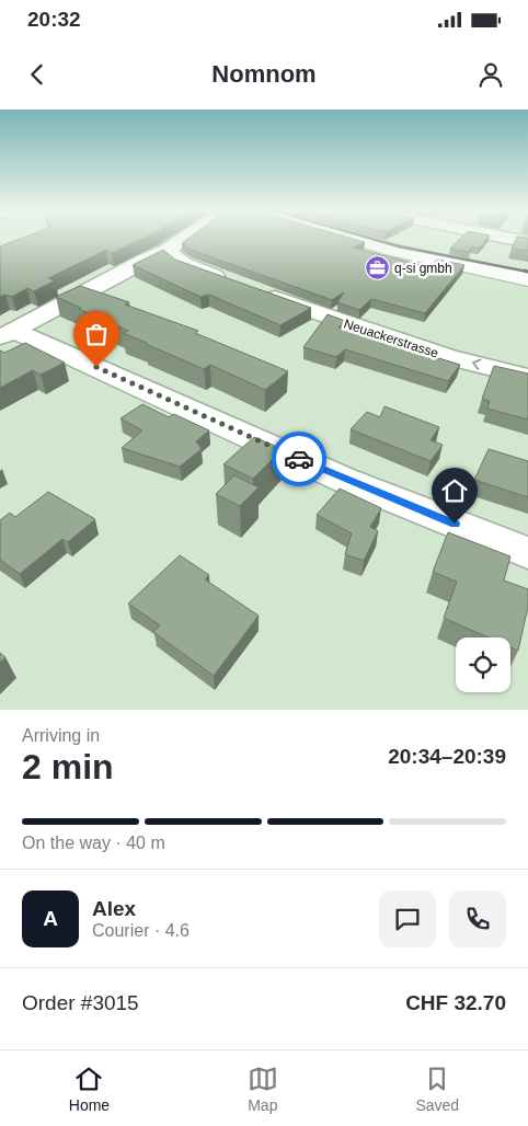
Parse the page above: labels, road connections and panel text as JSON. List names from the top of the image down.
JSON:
{
  "streets": {
    "street": ["Neuackerstrasse"]
  },
  "places": {
    "office": ["q-si gmbh"]
  },
  "page": {
    "status": "20:32",
    "header": "Nomnom",
    "heading": ["2 min", "Arriving in", "20:34–20:39"],
    "panel": [
      "Alex",
      "Courier · 4.6",
      "Order #3015",
      "CHF 32.70"
    ],
    "bar": "On the way · 40 m",
    "round": "A",
    "tabs": ["Home", "Map", "Saved"]
  }
}
